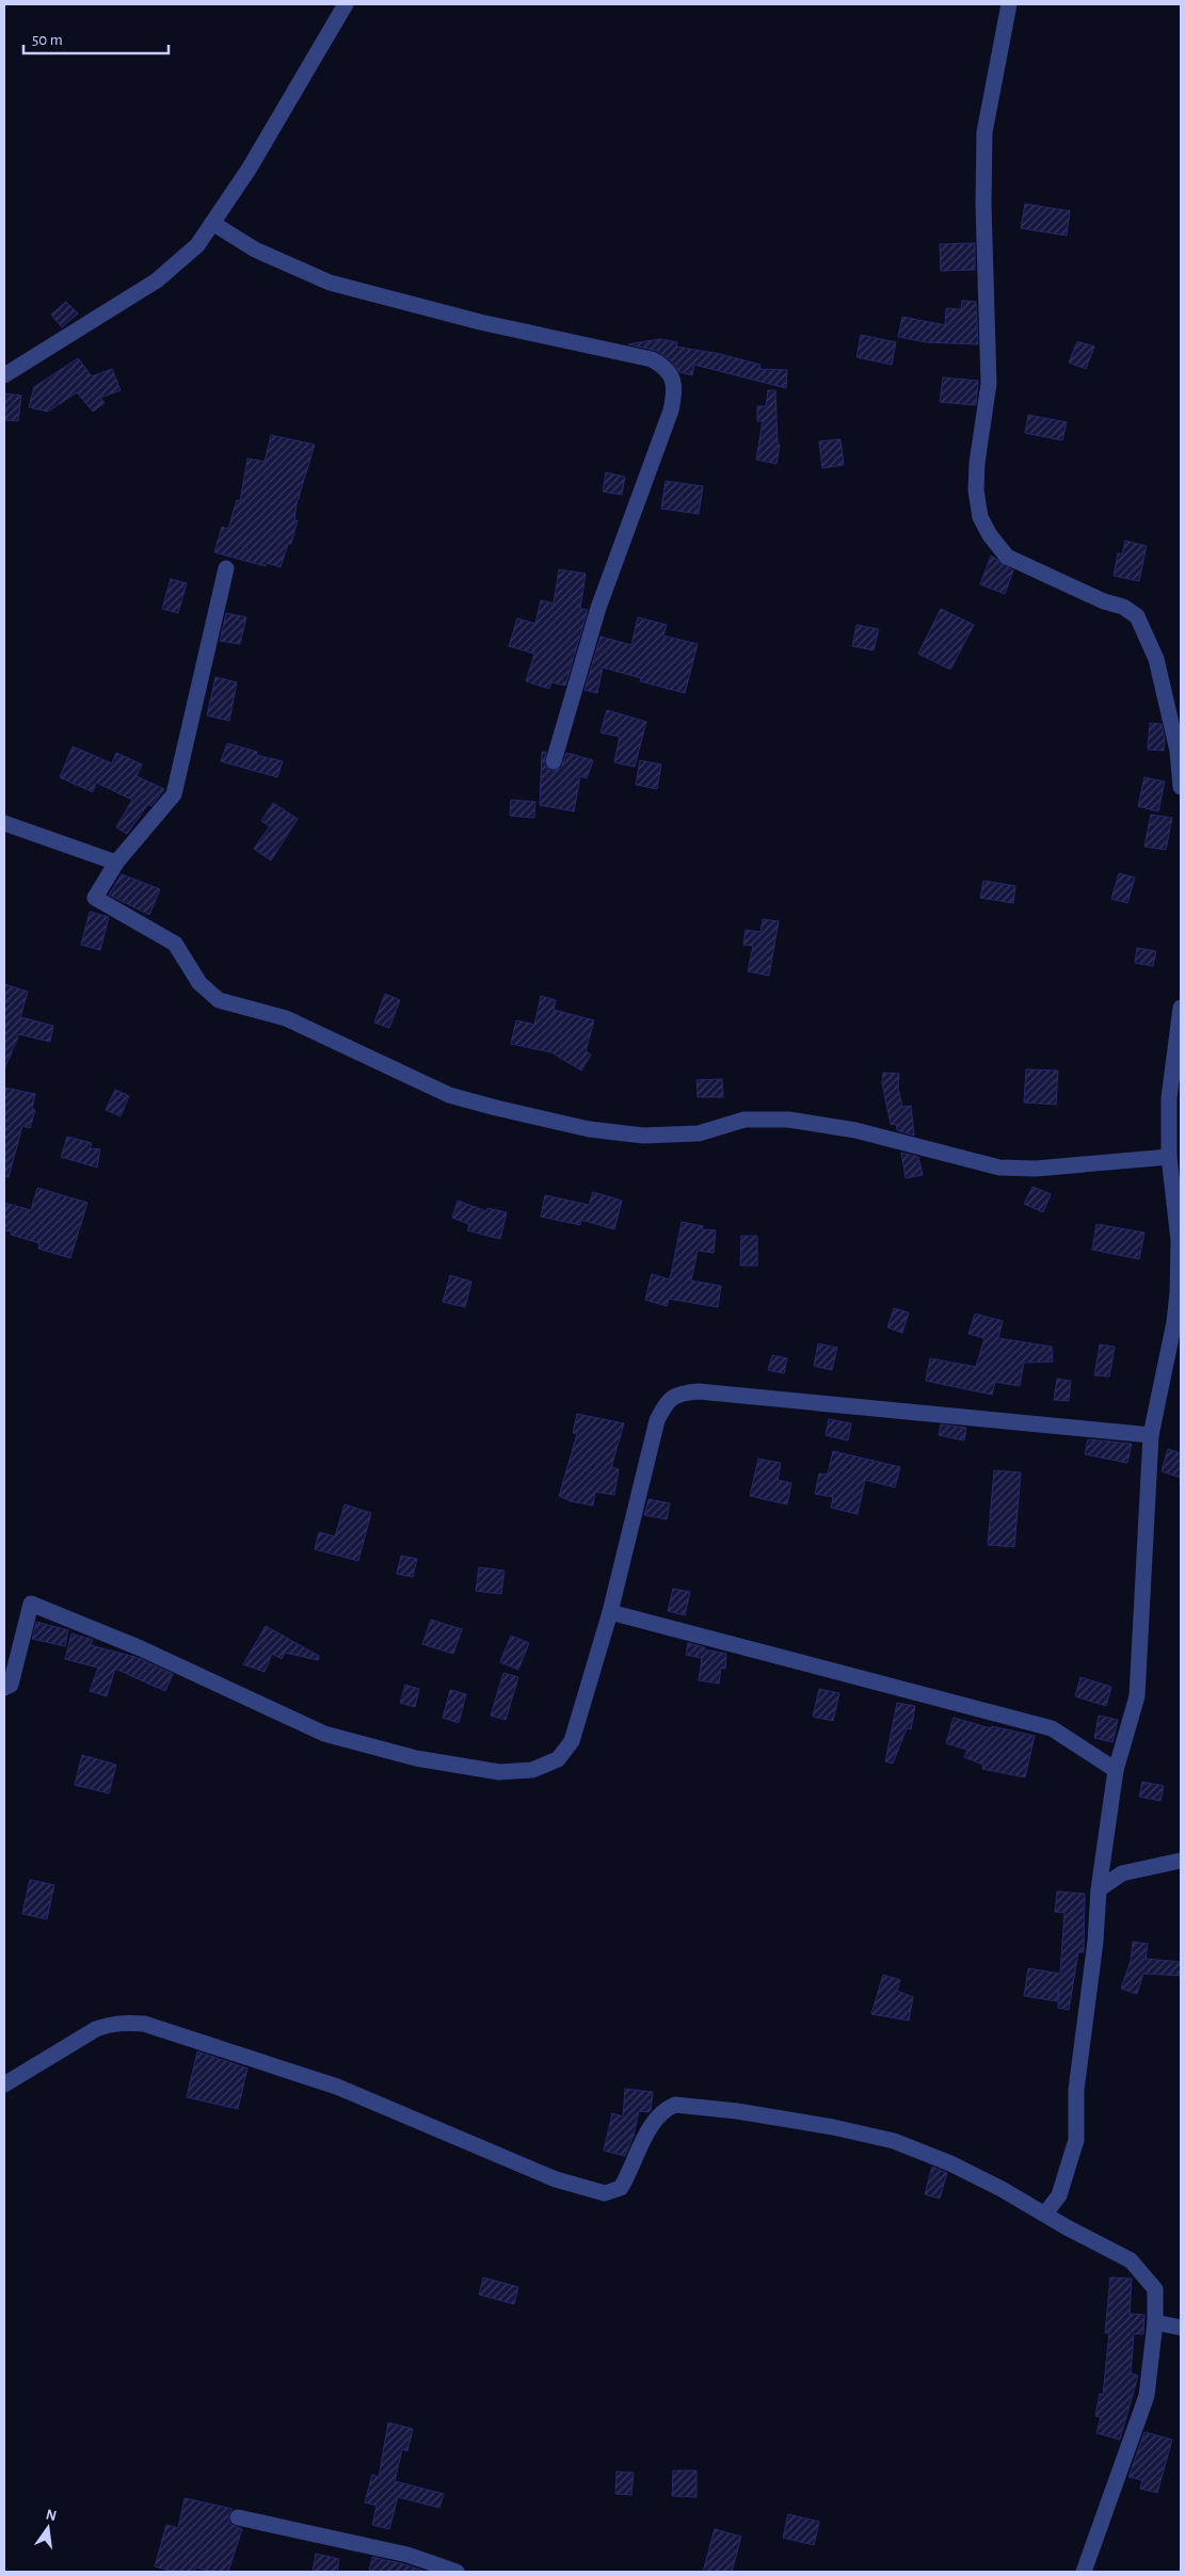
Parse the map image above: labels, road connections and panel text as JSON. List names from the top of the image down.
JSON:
{
  "scale_bar": "50 m",
  "north": "top"
}
